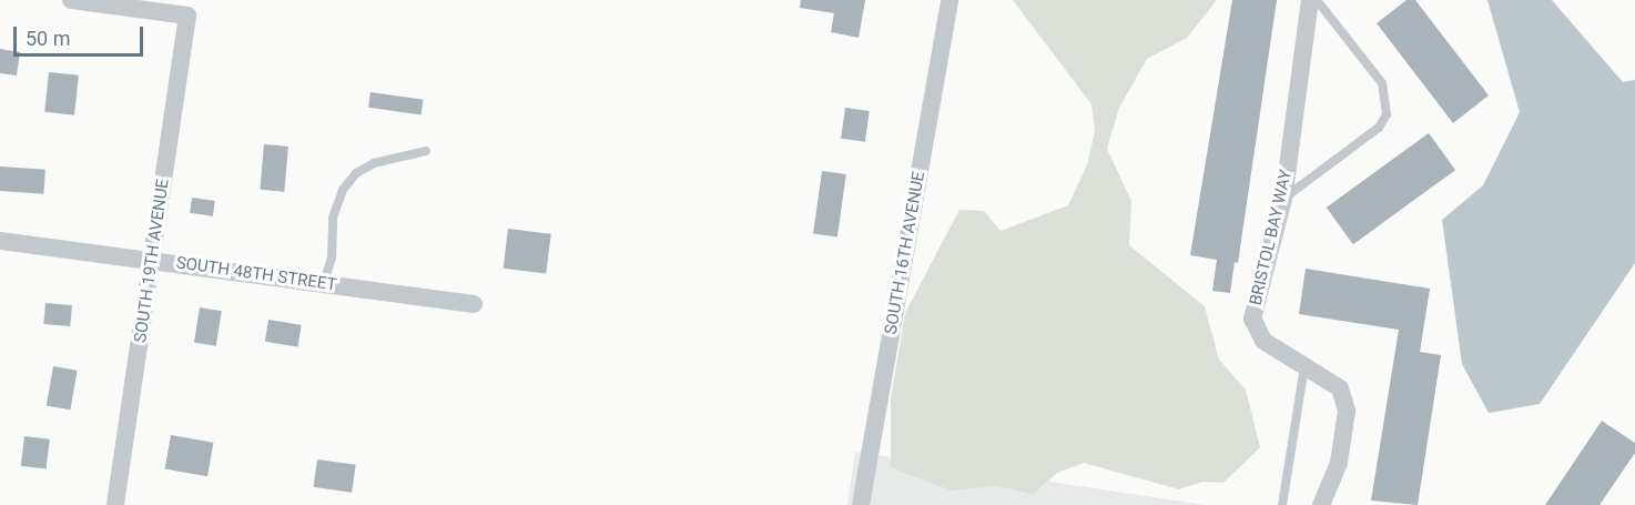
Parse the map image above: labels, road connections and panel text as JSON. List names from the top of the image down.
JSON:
{
  "streets": {
    "street": [
      "BRISTOL BAY WAY",
      "SOUTH 16TH AVENUE",
      "SOUTH 19TH AVENUE",
      "SOUTH 48TH STREET"
    ]
  },
  "crossings": [
    ["SOUTH 19TH AVENUE", "SOUTH 48TH STREET"]
  ],
  "scale_bar": "50 m"
}
